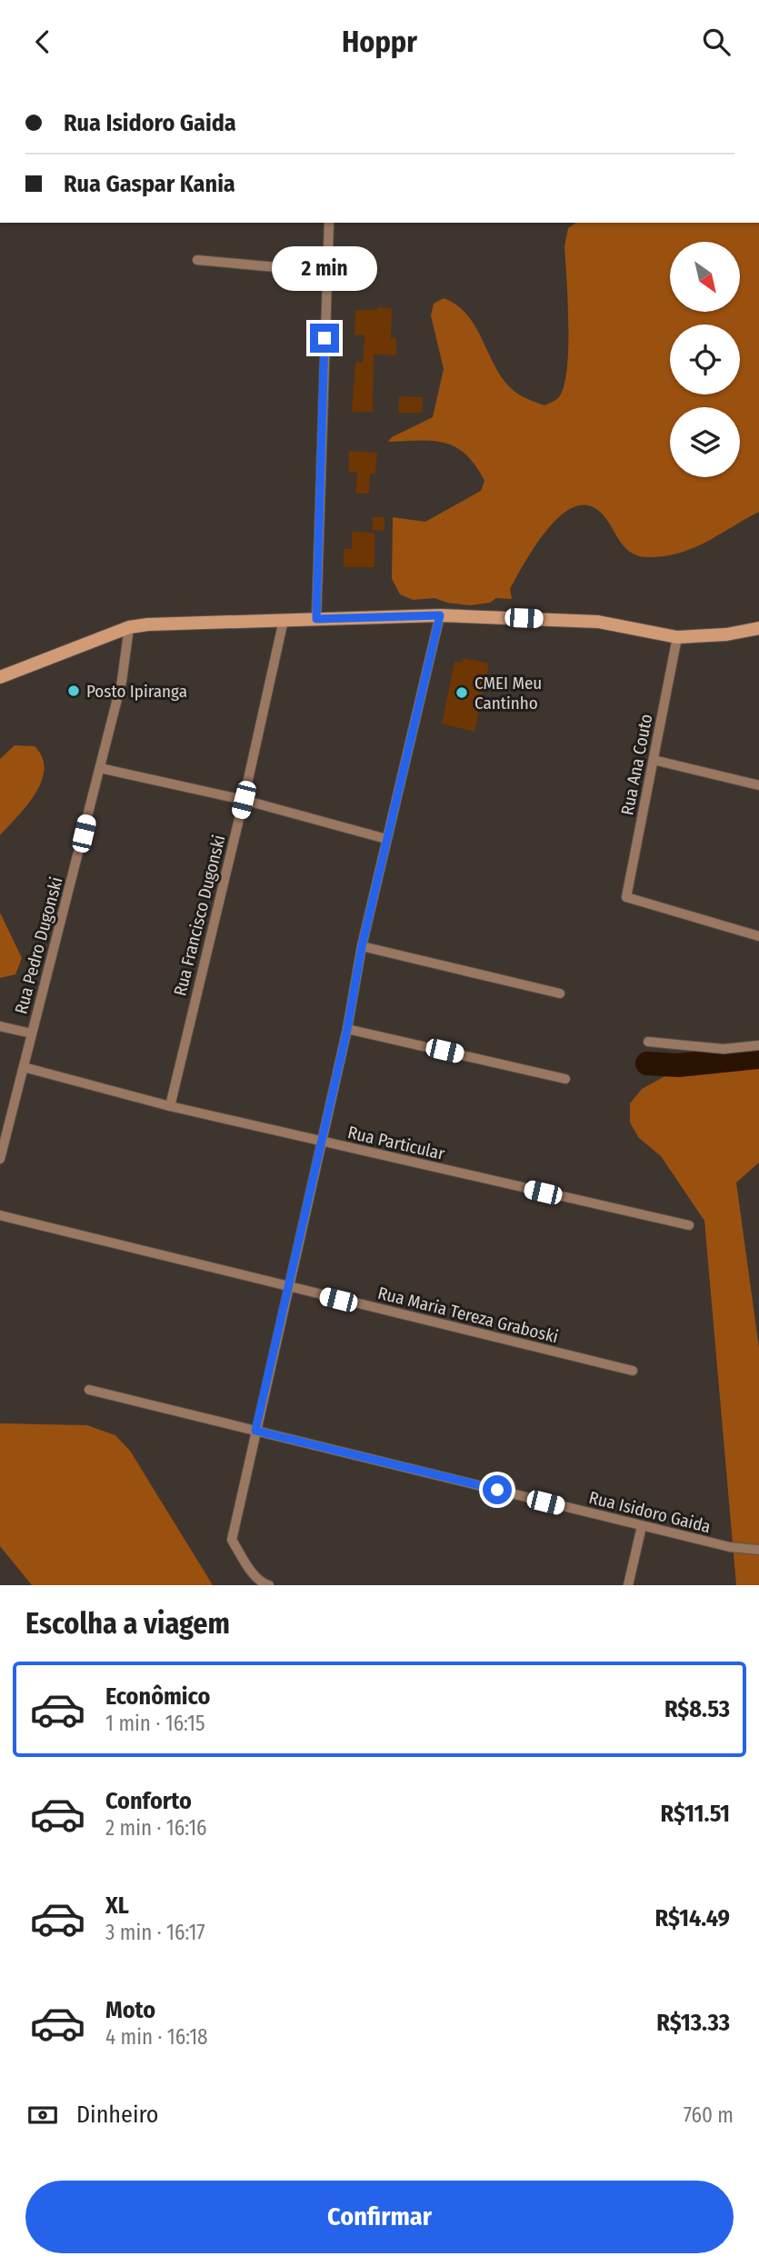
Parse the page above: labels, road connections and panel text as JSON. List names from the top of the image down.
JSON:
{
  "streets": {
    "street": [
      "Rua Ana Couto",
      "Rua Francisco Dugonski",
      "Rua Pedro Dugonski",
      "Rua Particular",
      "Rua Maria Tereza Graboski",
      "Rua Isidoro Gaida"
    ]
  },
  "crossings": [
    ["Rua Francisco Dugonski", "Rua Particular"],
    ["Rua Pedro Dugonski", "Rua Particular"]
  ],
  "places": ["Posto Ipiranga", "CMEI Meu Cantinho"],
  "north": "bottom right",
  "page": {
    "header": "Hoppr",
    "banner": ["Rua Isidoro Gaida", "Rua Gaspar Kania"],
    "bubble": "2 min",
    "heading": "Escolha a viagem",
    "list": [
      {
        "name": "Econômico",
        "note": "1 min · 16:15",
        "value": "R$8.53"
      },
      {
        "name": "Conforto",
        "note": "2 min · 16:16",
        "value": "R$11.51"
      },
      {
        "name": "XL",
        "note": "3 min · 16:17",
        "value": "R$14.49"
      },
      {
        "name": "Moto",
        "note": "4 min · 16:18",
        "value": "R$13.33"
      }
    ],
    "pay": ["Dinheiro", "760 m"],
    "buttons": "Confirmar"
  }
}
